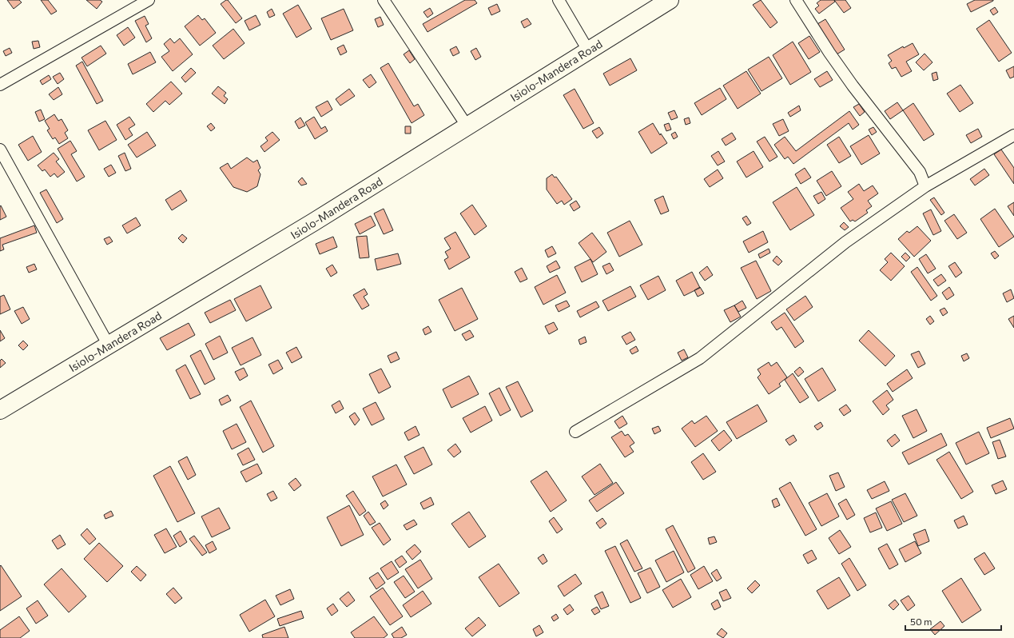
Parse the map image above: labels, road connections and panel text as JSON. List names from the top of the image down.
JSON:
{
  "streets": {
    "highway": ["Isiolo-Mandera Road"]
  },
  "scale_bar": "50 m"
}
